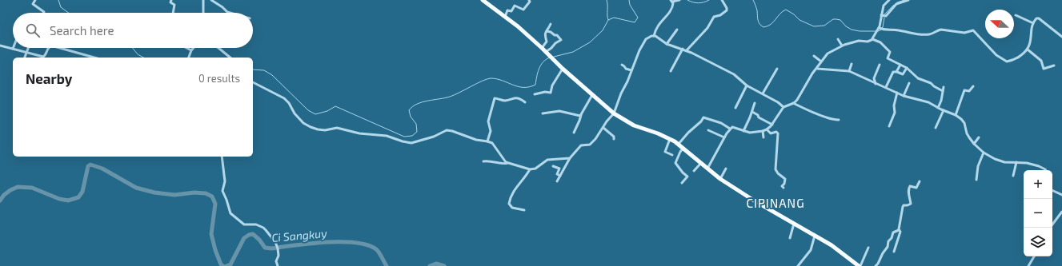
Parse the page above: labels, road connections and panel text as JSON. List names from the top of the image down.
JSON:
{
  "districts": ["CIPINANG"],
  "water": ["Ci Sangkuy"],
  "north": "left",
  "page": {
    "search": "Search here",
    "heading": ["Nearby", "0 results"],
    "map_buttons": ["+", "−"]
  }
}
